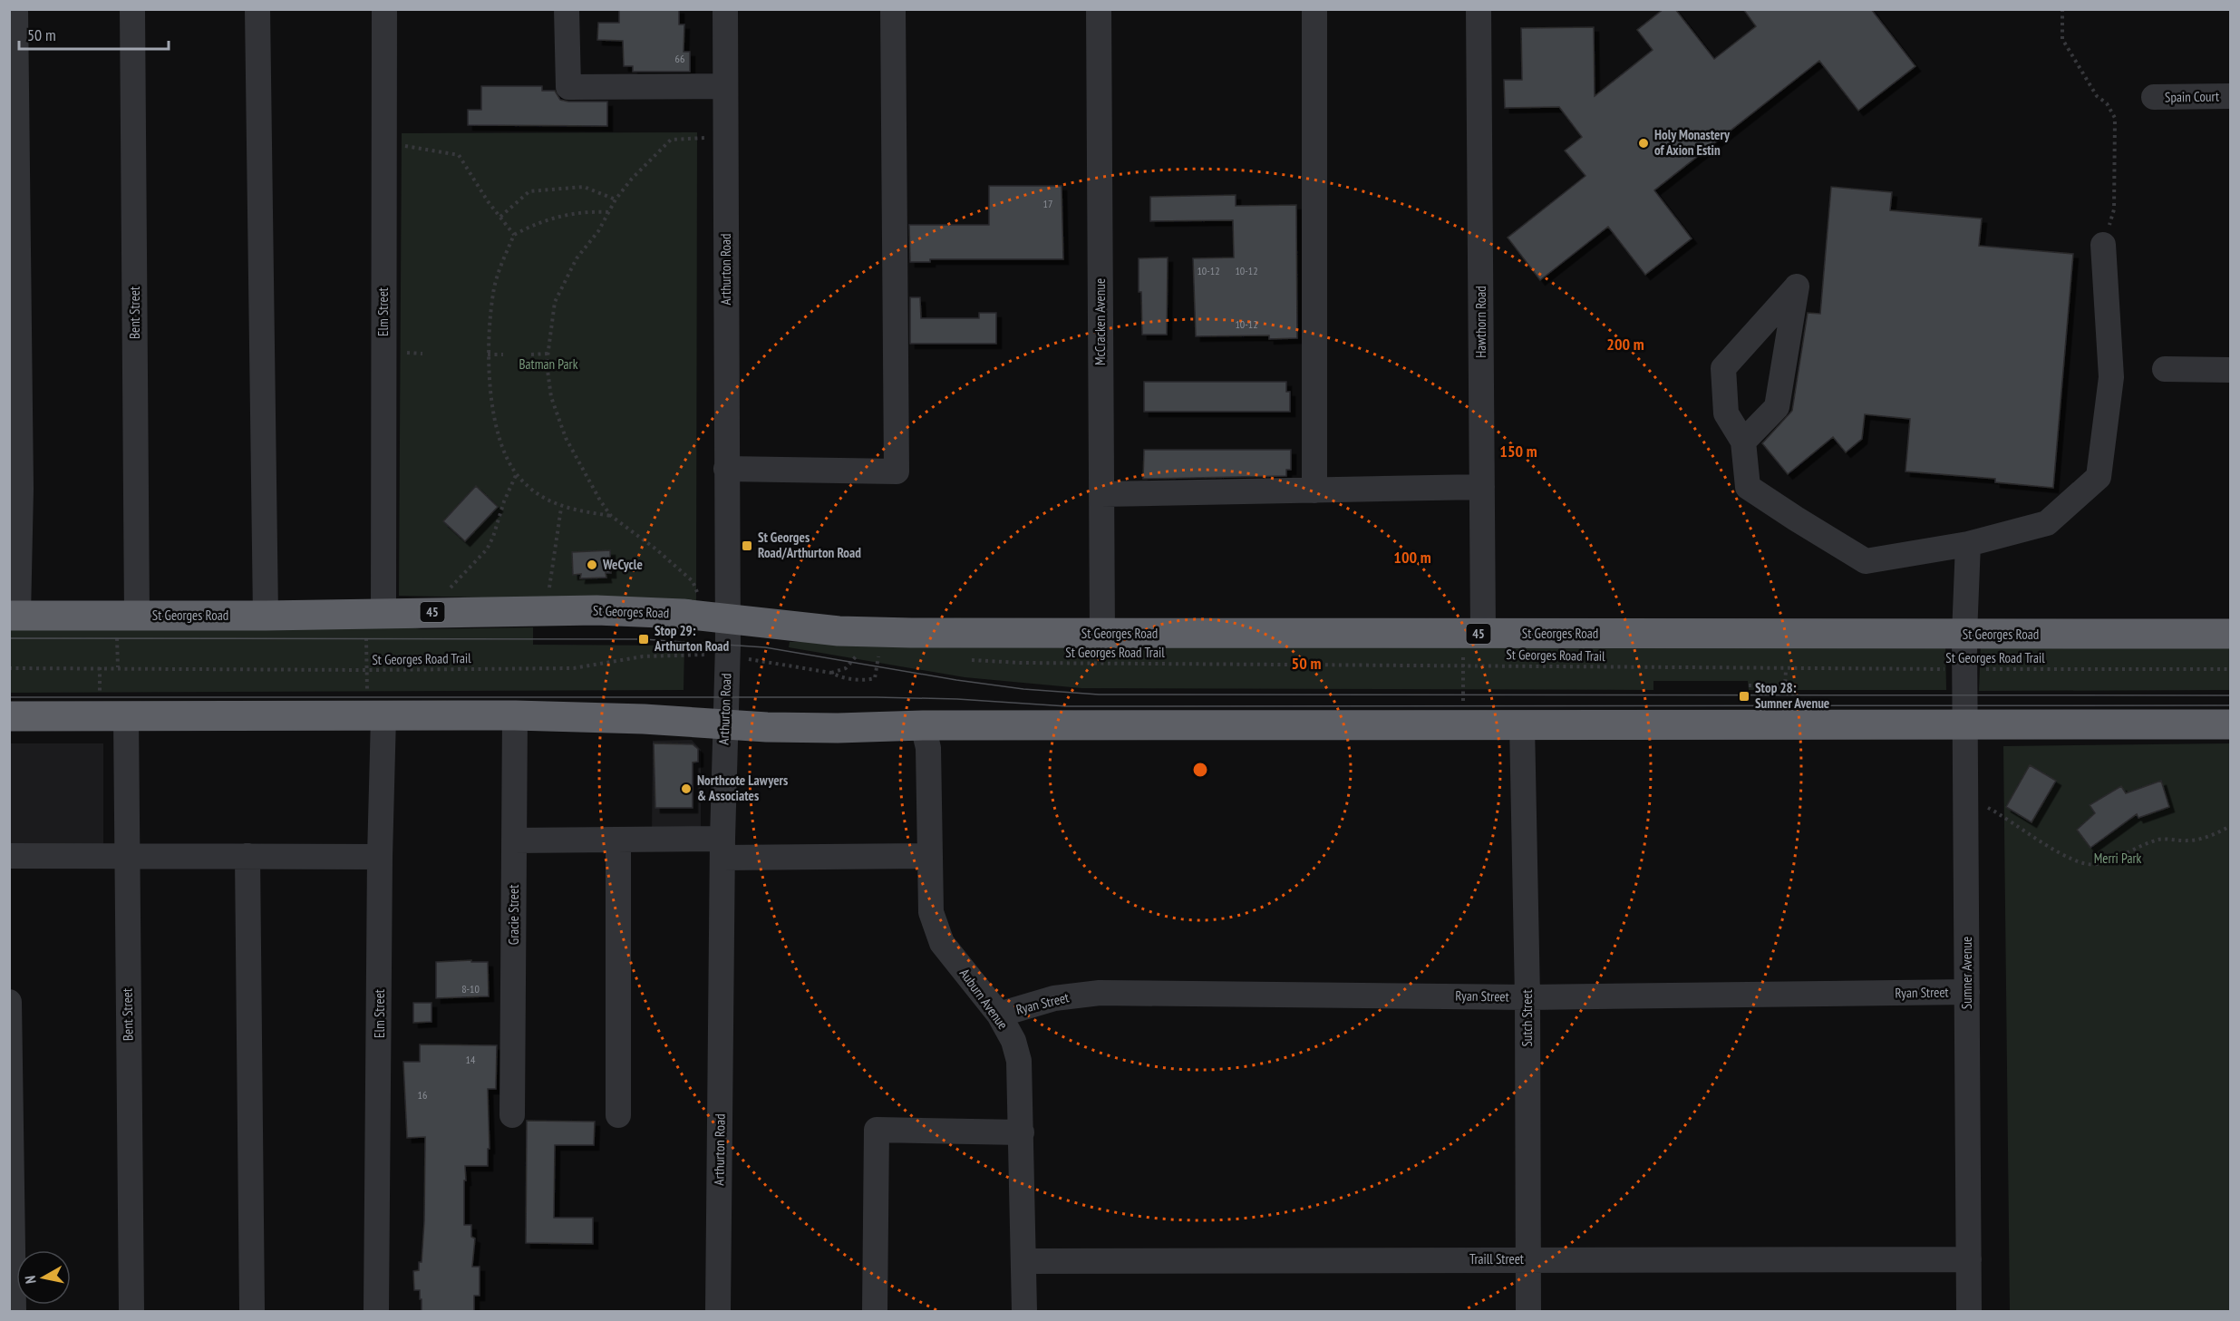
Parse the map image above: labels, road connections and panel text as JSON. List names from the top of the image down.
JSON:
{
  "streets": {
    "highway": ["45", "St Georges Road"],
    "street": [
      "Spain Court",
      "Arthurton Road",
      "Elm Street",
      "Bent Street",
      "McCracken Avenue",
      "Hawthorn Road",
      "Gracie Street",
      "Sumner Avenue",
      "Ryan Street",
      "Auburn Avenue",
      "Sutch Street",
      "Traill Street"
    ],
    "path": ["St Georges Road Trail"]
  },
  "crossings": [
    ["Arthurton Road", "St Georges Road"],
    ["Arthurton Road", "St Georges Road Trail"],
    ["Elm Street", "St Georges Road"],
    ["Bent Street", "St Georges Road"],
    ["McCracken Avenue", "St Georges Road"],
    ["Hawthorn Road", "St Georges Road"],
    ["St Georges Road", "Sumner Avenue"],
    ["St Georges Road Trail", "Sumner Avenue"],
    ["Sumner Avenue", "Ryan Street"],
    ["Sumner Avenue", "Traill Street"],
    ["Ryan Street", "Auburn Avenue"],
    ["Ryan Street", "Sutch Street"],
    ["Auburn Avenue", "Traill Street"],
    ["Sutch Street", "Traill Street"]
  ],
  "parks": ["Batman Park", "Merri Park"],
  "places": {
    "other": ["Holy Monastery of Axion Estin", "WeCycle", "Northcote Lawyers & Associates"],
    "transit": ["St Georges Road/Arthurton Road", "Stop 29: Arthurton Road", "Stop 28: Sumner Avenue"]
  },
  "house_numbers": [
    "66",
    "17",
    "10-12",
    "10-12",
    "10-12",
    "8-10",
    "14",
    "16"
  ],
  "scale_bar": "50 m",
  "north": "left",
  "rings": [
    "200 m",
    "150 m",
    "100 m",
    "50 m"
  ]
}
